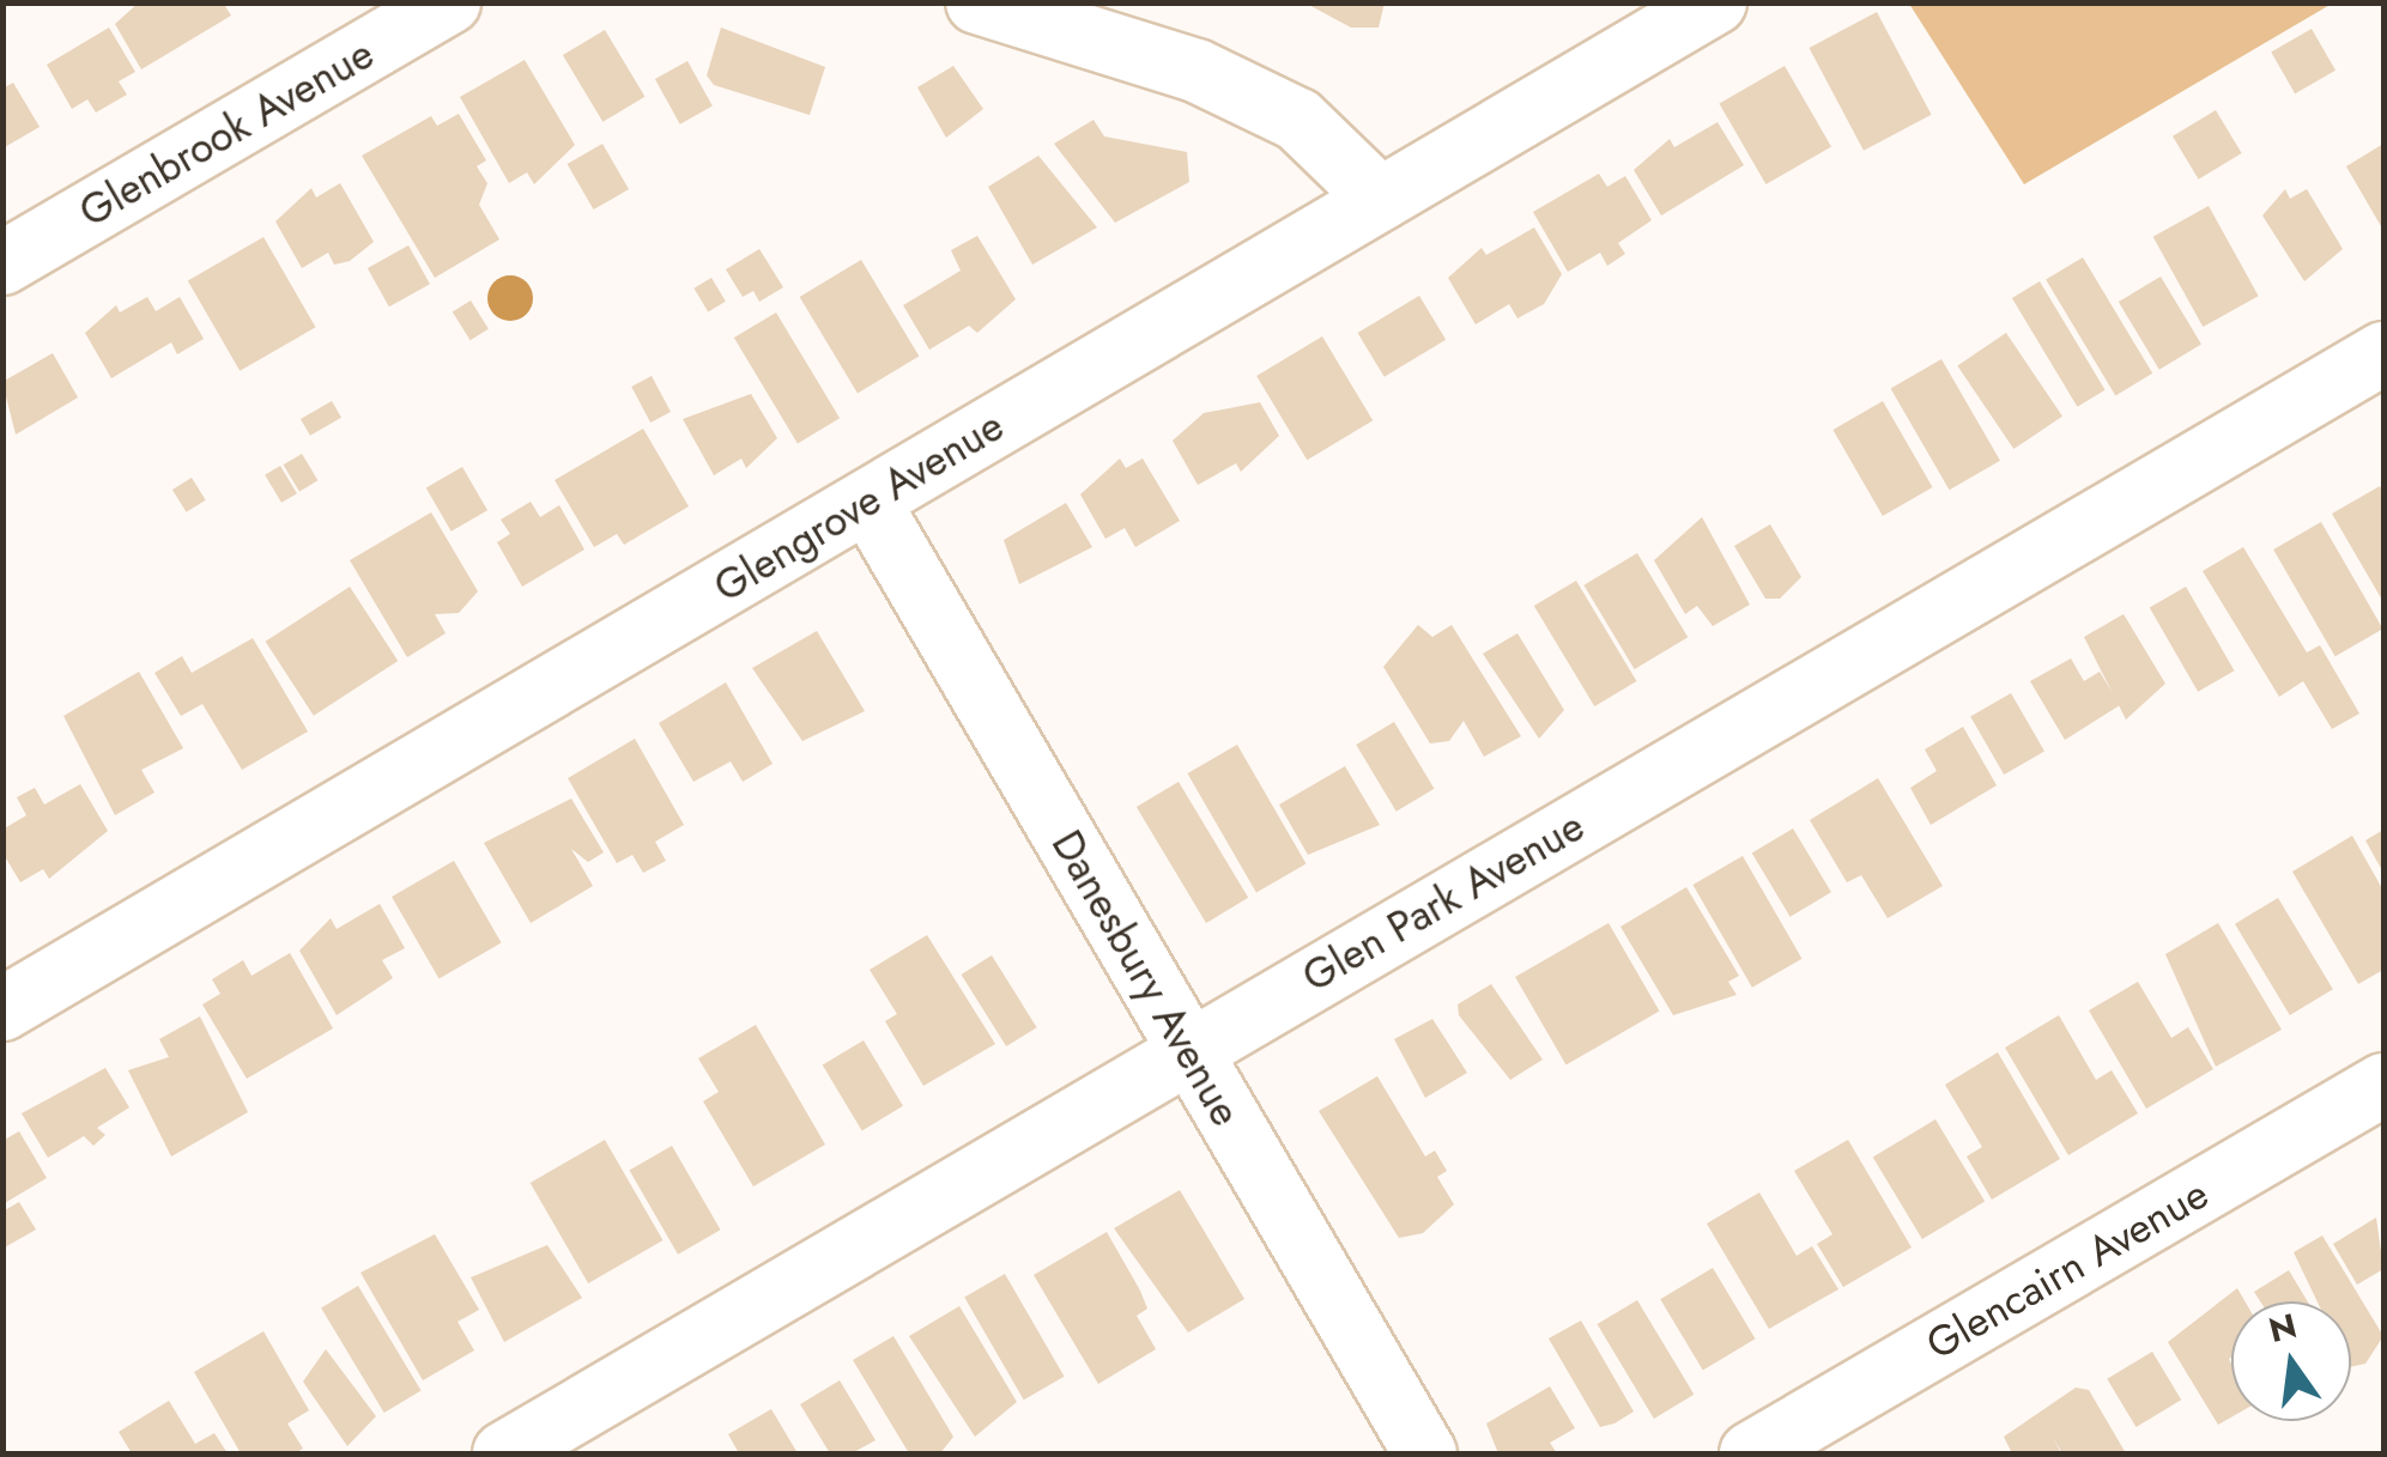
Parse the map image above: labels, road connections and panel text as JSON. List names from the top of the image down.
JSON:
{
  "streets": {
    "street": [
      "Glenbrook Avenue",
      "Glengrove Avenue",
      "Glen Park Avenue",
      "Danesbury Avenue",
      "Glencairn Avenue"
    ]
  },
  "crossings": [
    ["Glengrove Avenue", "Danesbury Avenue"],
    ["Glen Park Avenue", "Danesbury Avenue"]
  ],
  "north": "top"
}
